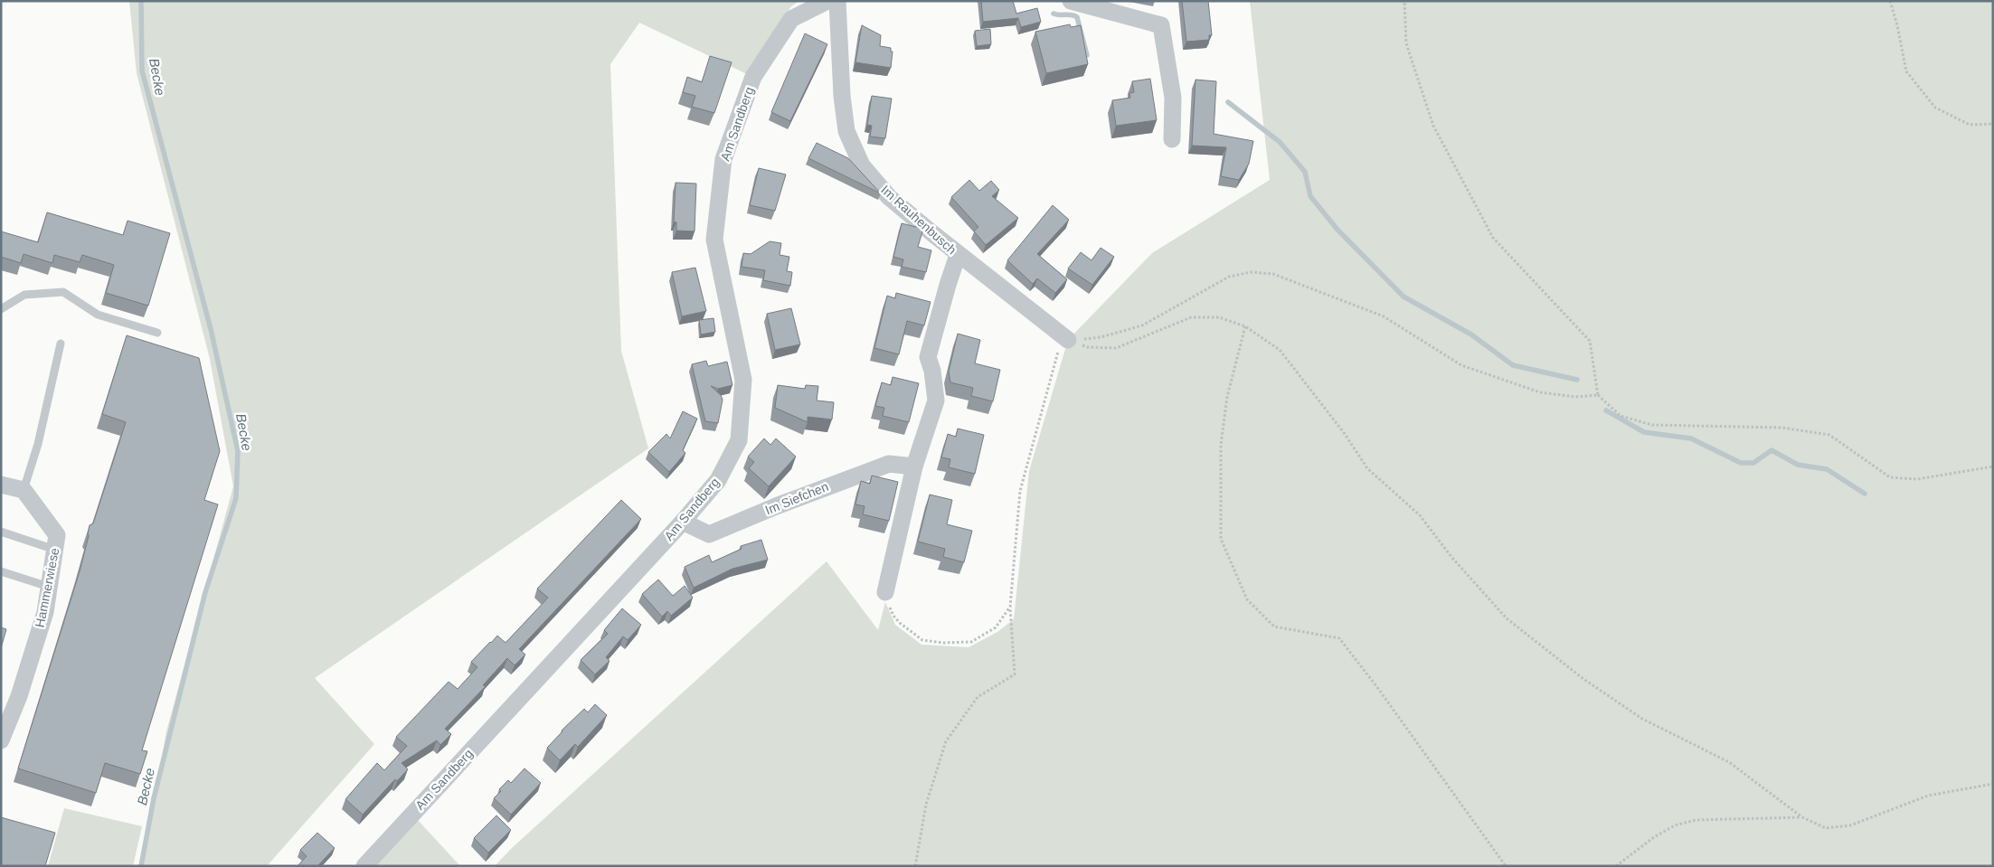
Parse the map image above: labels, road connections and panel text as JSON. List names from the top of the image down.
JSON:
{
  "streets": {
    "street": [
      "Am Sandberg",
      "Im Rauhenbusch",
      "Im Siefchen",
      "Hammerwiese"
    ]
  },
  "crossings": [
    ["Am Sandberg", "Im Siefchen"]
  ],
  "water": ["Becke"]
}
